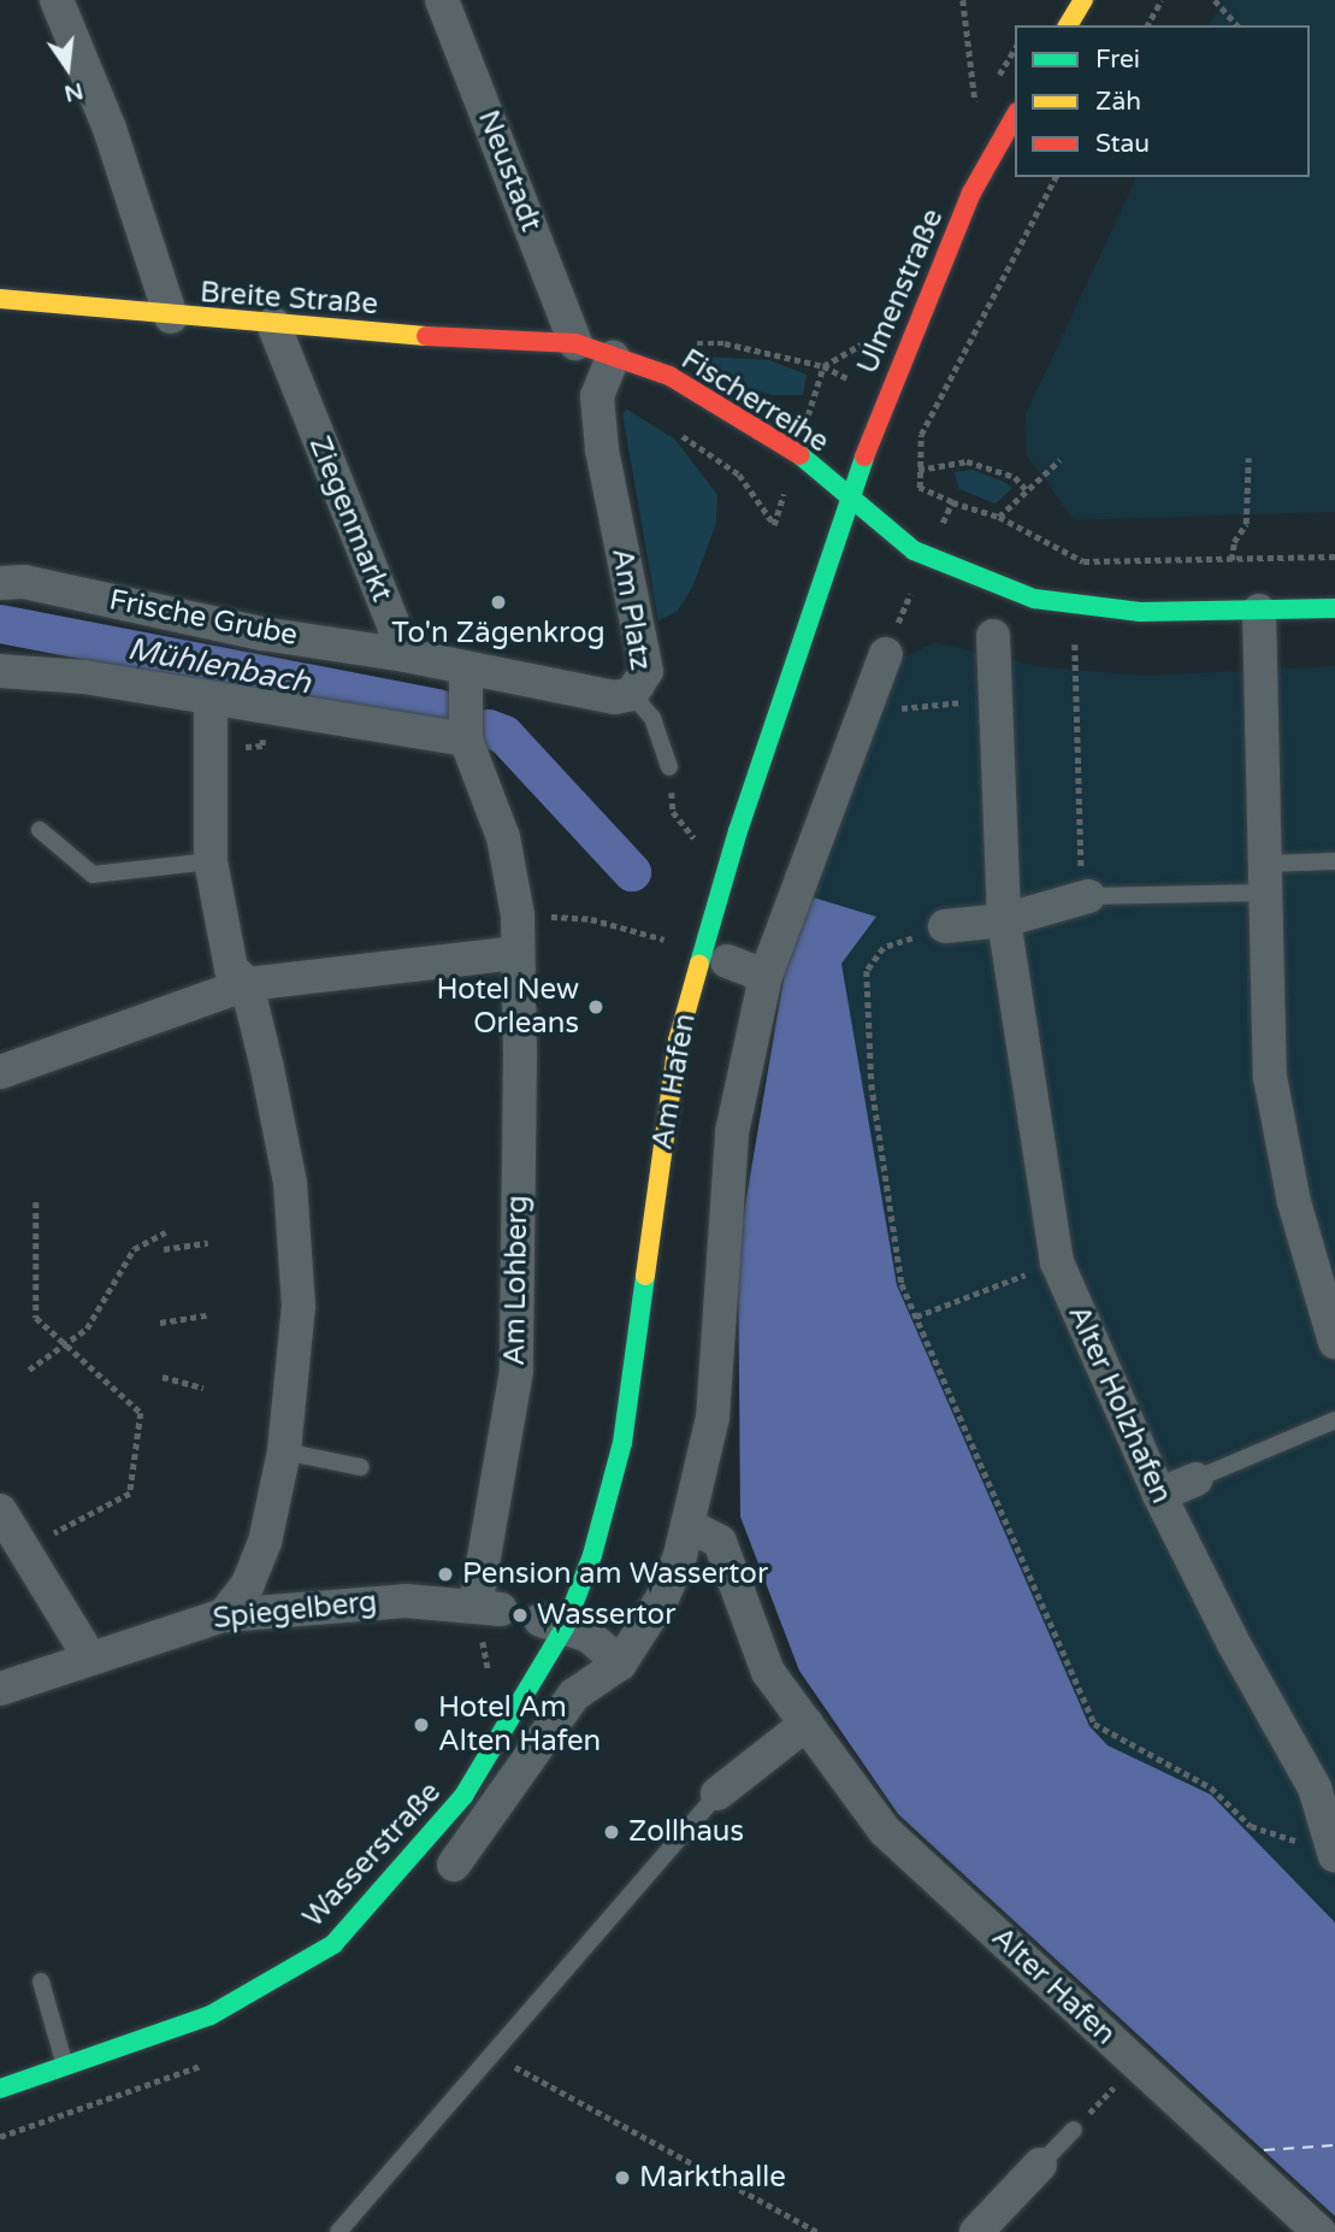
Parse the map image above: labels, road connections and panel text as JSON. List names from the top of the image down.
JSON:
{
  "streets": {
    "street": [
      "Neustadt",
      "Ulmenstraße",
      "Breite Straße",
      "Fischerreihe",
      "Ziegenmarkt",
      "Am Platz",
      "Frische Grube",
      "Am Hafen",
      "Am Lohberg",
      "Alter Holzhafen",
      "Spiegelberg",
      "Wasserstraße",
      "Alter Hafen"
    ]
  },
  "crossings": [
    ["Neustadt", "Breite Straße"],
    ["Neustadt", "Fischerreihe"],
    ["Ulmenstraße", "Fischerreihe"],
    ["Ulmenstraße", "Am Hafen"],
    ["Breite Straße", "Fischerreihe"],
    ["Breite Straße", "Ziegenmarkt"],
    ["Fischerreihe", "Am Platz"],
    ["Fischerreihe", "Am Hafen"],
    ["Ziegenmarkt", "Frische Grube"],
    ["Am Hafen", "Wasserstraße"],
    ["Am Lohberg", "Spiegelberg"]
  ],
  "water": ["Mühlenbach"],
  "places": [
    "To'n Zägenkrog",
    "Hotel New Orleans",
    "Pension am Wassertor",
    "Wassertor",
    "Hotel Am Alten Hafen",
    "Zollhaus",
    "Markthalle"
  ],
  "legend": ["Frei", "Zäh", "Stau"],
  "north": "bottom"
}
